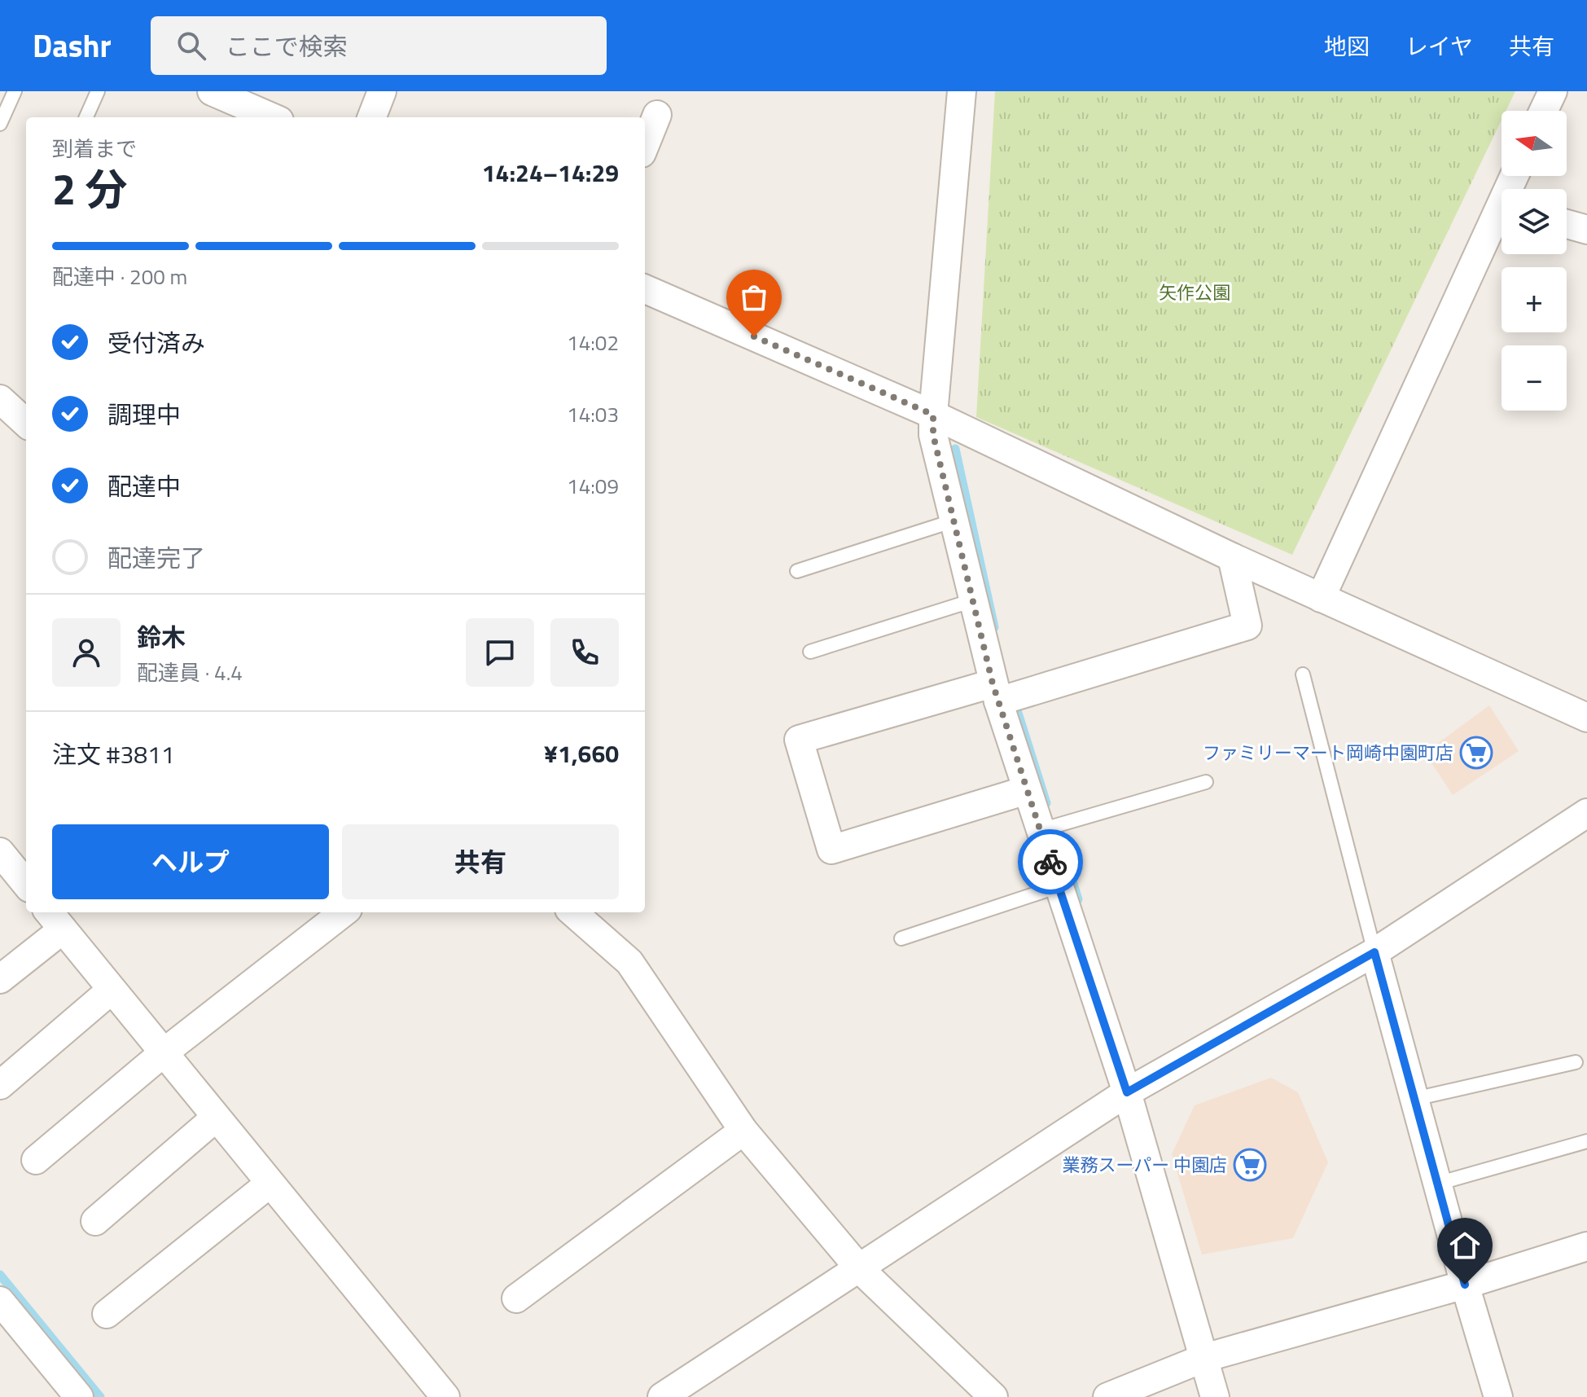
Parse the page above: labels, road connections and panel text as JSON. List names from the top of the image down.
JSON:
{
  "parks": ["矢作公園"],
  "places": {
    "supermarket": ["ファミリーマート岡崎中園町店", "業務スーパー 中園店"]
  },
  "north": "left",
  "page": {
    "header": "Dashr",
    "search": "ここで検索",
    "nav": ["地図", "レイヤ", "共有"],
    "map_buttons": ["+", "−"],
    "heading": ["2 分", "到着まで", "14:24–14:29"],
    "panel": [
      "鈴木",
      "配達員 · 4.4",
      "注文 #3811",
      "¥1,660"
    ],
    "bar": "配達中 · 200 m",
    "list": [
      ["受付済み", "14:02"],
      ["調理中", "14:03"],
      ["配達中", "14:09"],
      "配達完了"
    ],
    "buttons": ["ヘルプ", "共有"]
  }
}
